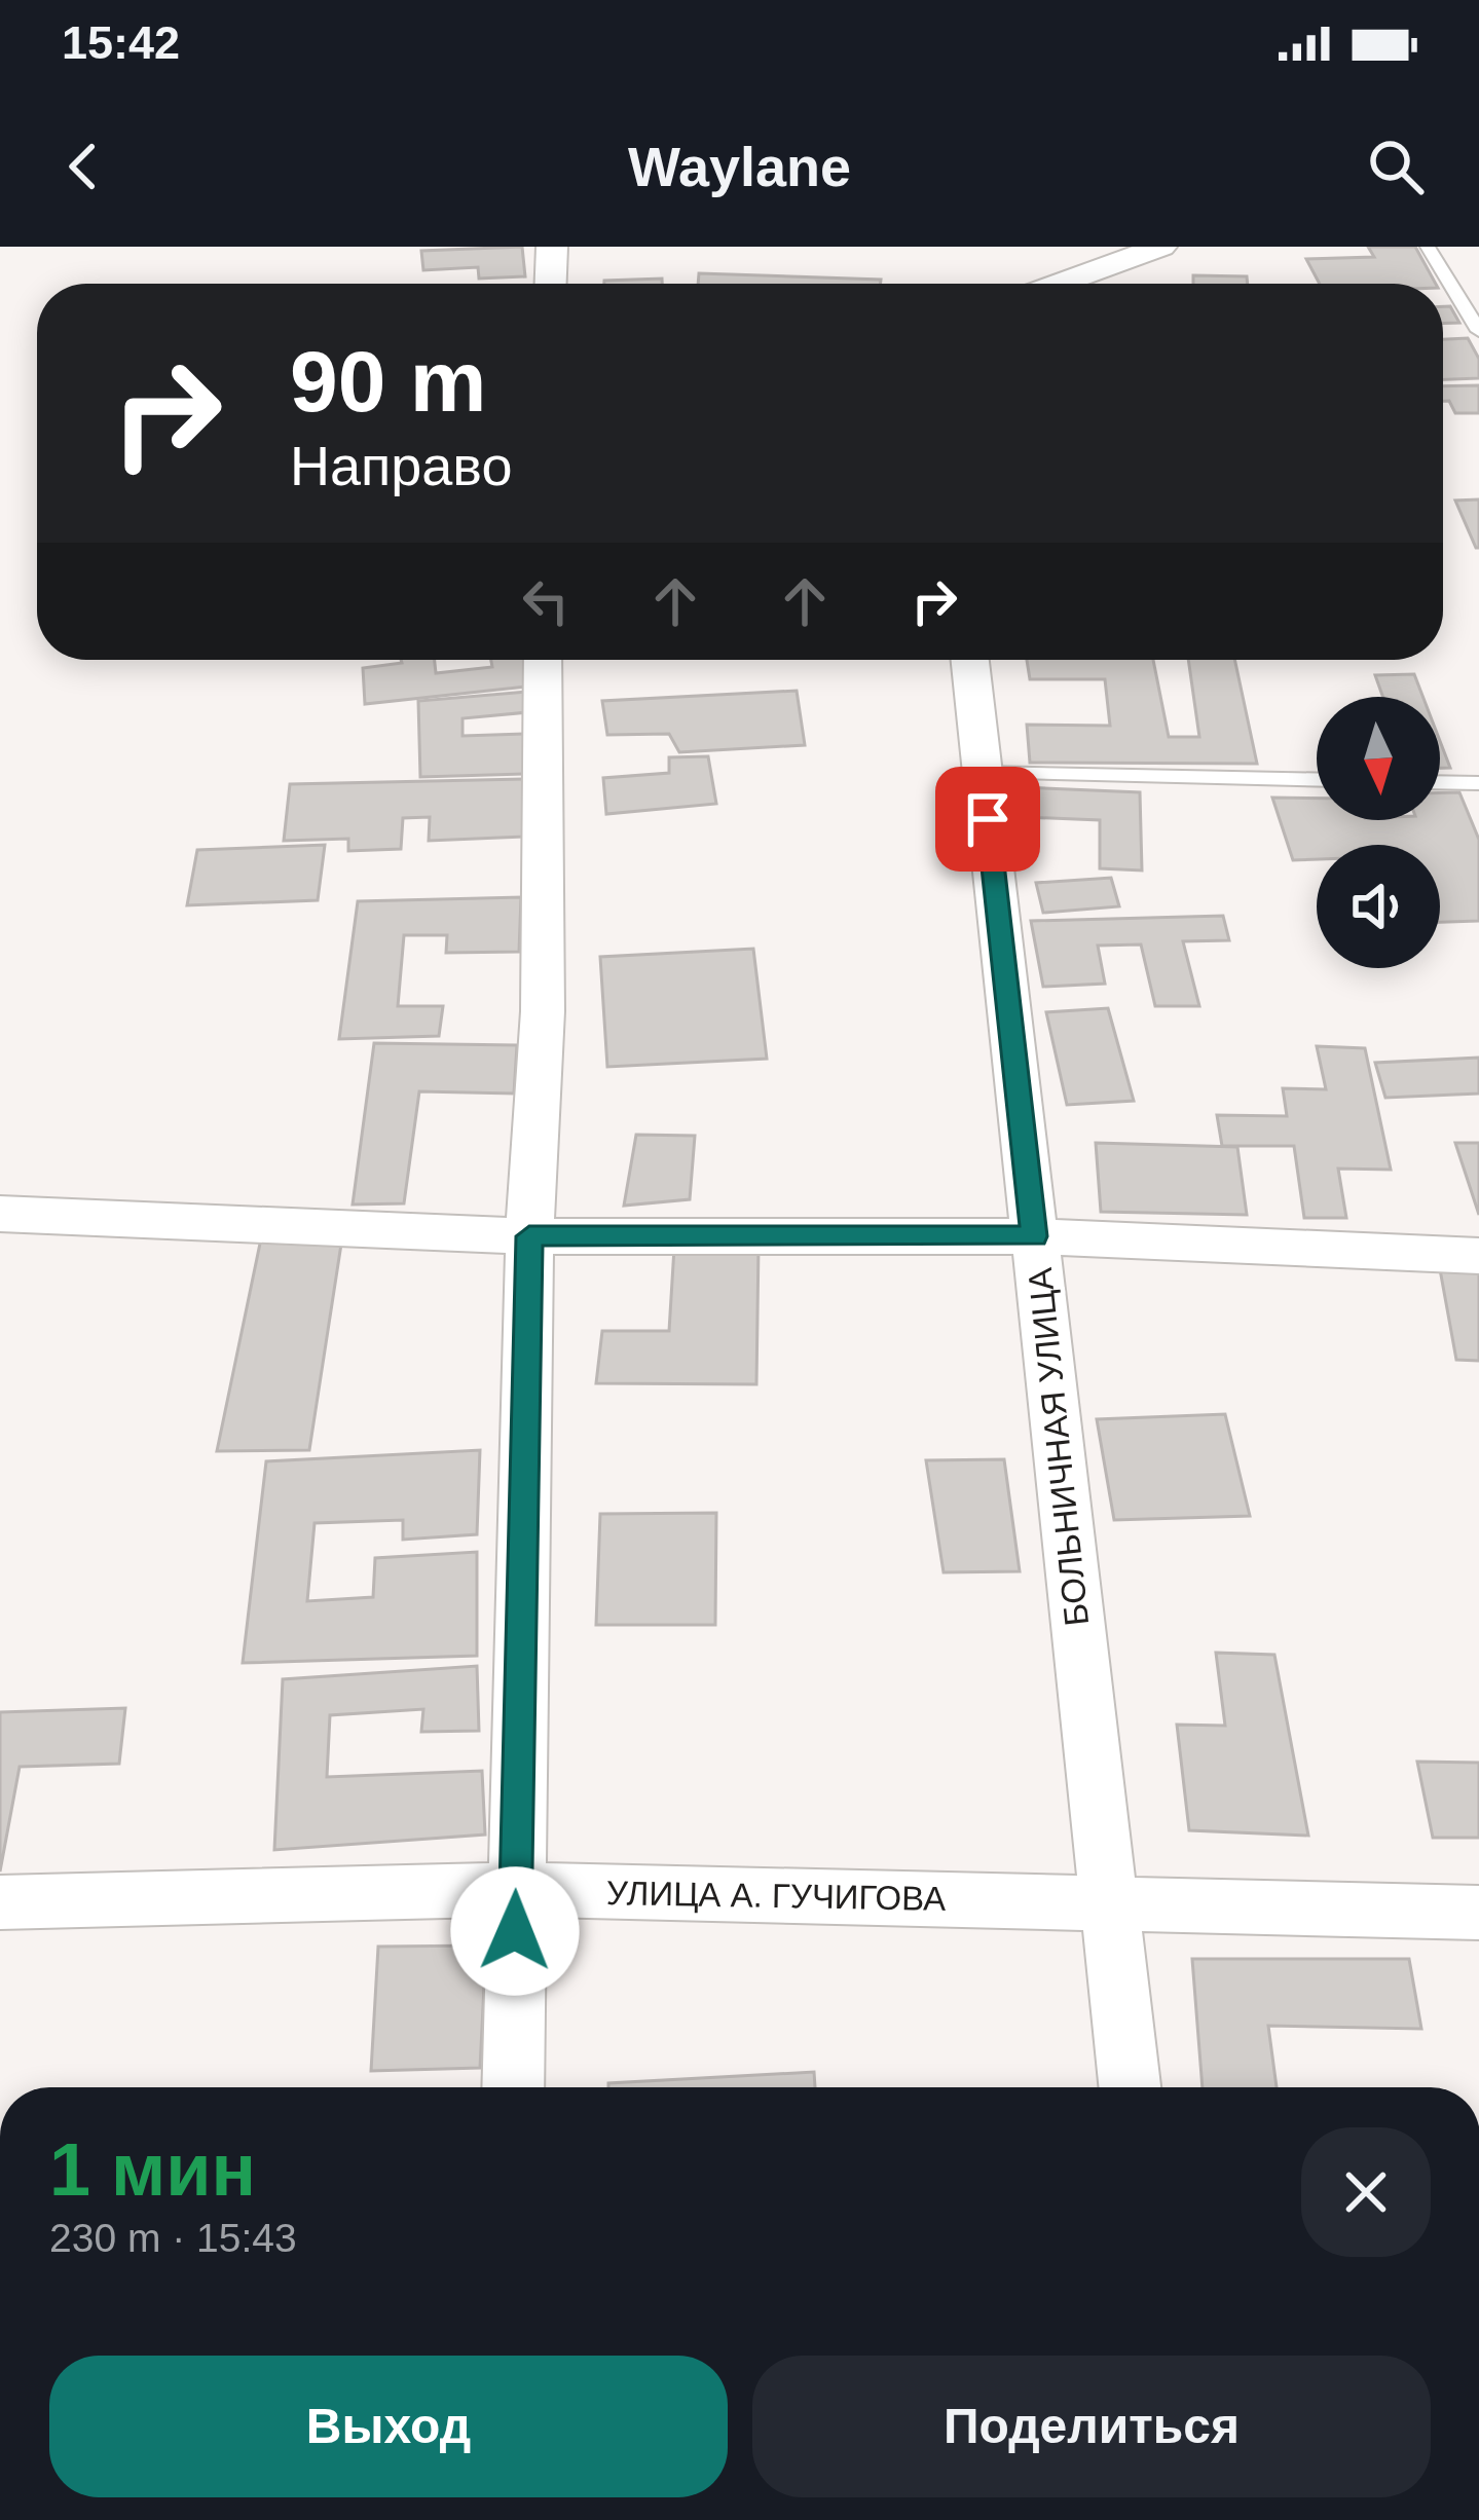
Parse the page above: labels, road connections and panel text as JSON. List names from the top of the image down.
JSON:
{
  "streets": {
    "street": ["БОЛЬНИЧНАЯ УЛИЦА", "УЛИЦА А. ГУЧИГОВА"]
  },
  "crossings": [
    ["БОЛЬНИЧНАЯ УЛИЦА", "УЛИЦА А. ГУЧИГОВА"]
  ],
  "north": "bottom",
  "page": {
    "status": "15:42",
    "header": "Waylane",
    "turn": ["90 m", "Направо"],
    "heading": ["1 мин", "230 m · 15:43"],
    "buttons": ["Выход", "Поделиться"]
  }
}
